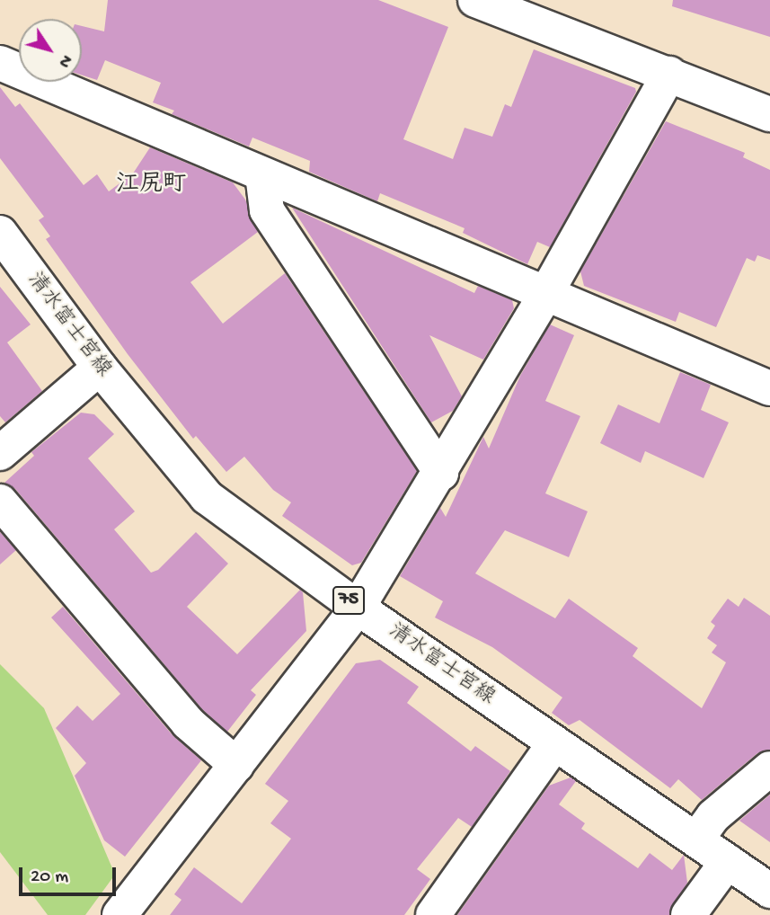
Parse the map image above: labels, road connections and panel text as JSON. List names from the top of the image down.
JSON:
{
  "streets": {
    "street": ["清水富士宮線", "75"]
  },
  "districts": ["江尻町"],
  "scale_bar": "20 m",
  "north": "bottom right"
}
